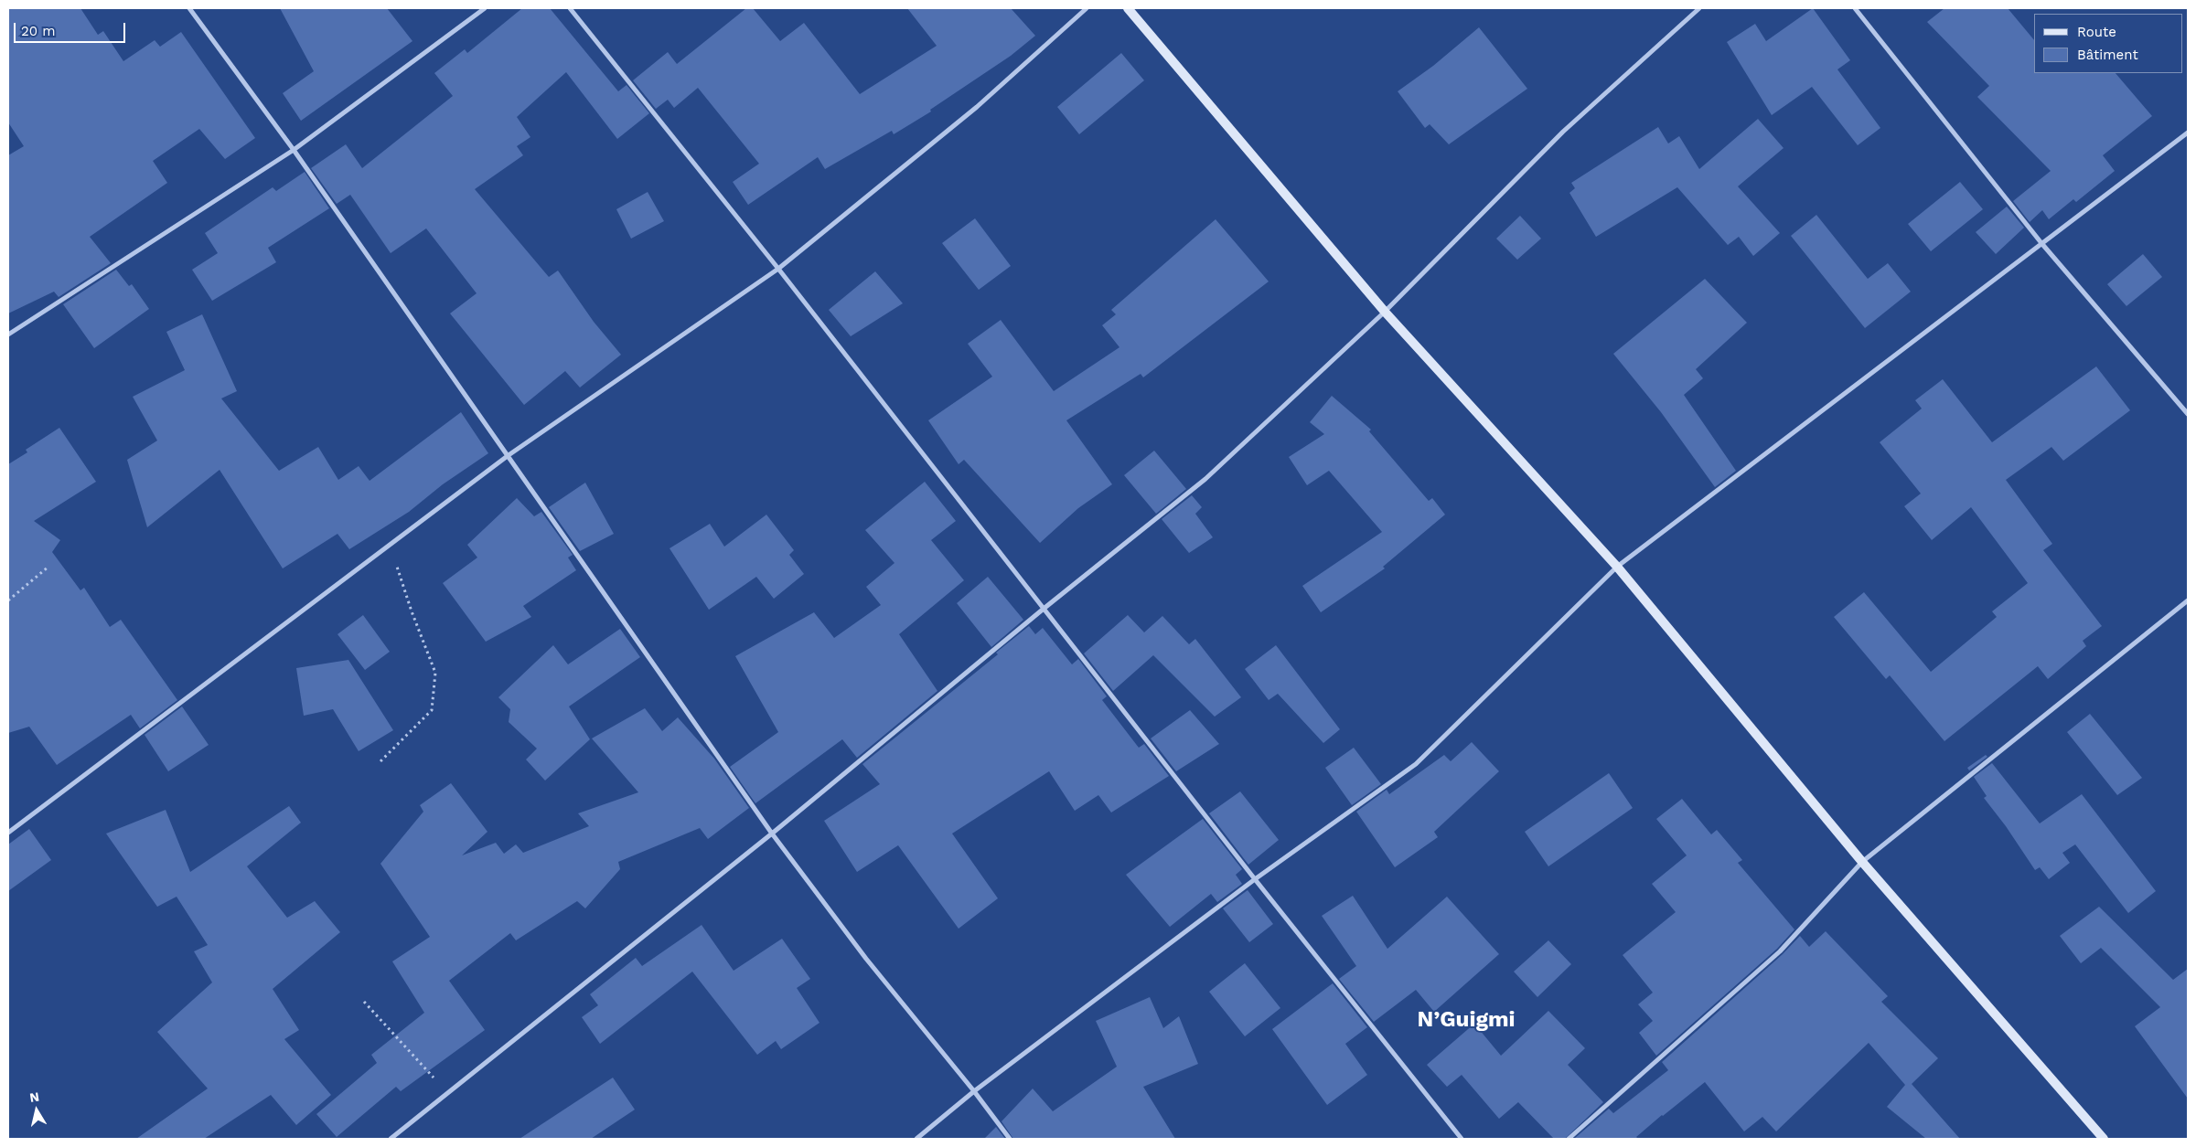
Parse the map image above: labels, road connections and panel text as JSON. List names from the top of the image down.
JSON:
{
  "districts": ["N’Guigmi"],
  "legend": ["Route", "Bâtiment"],
  "scale_bar": "20 m",
  "north": "top"
}
